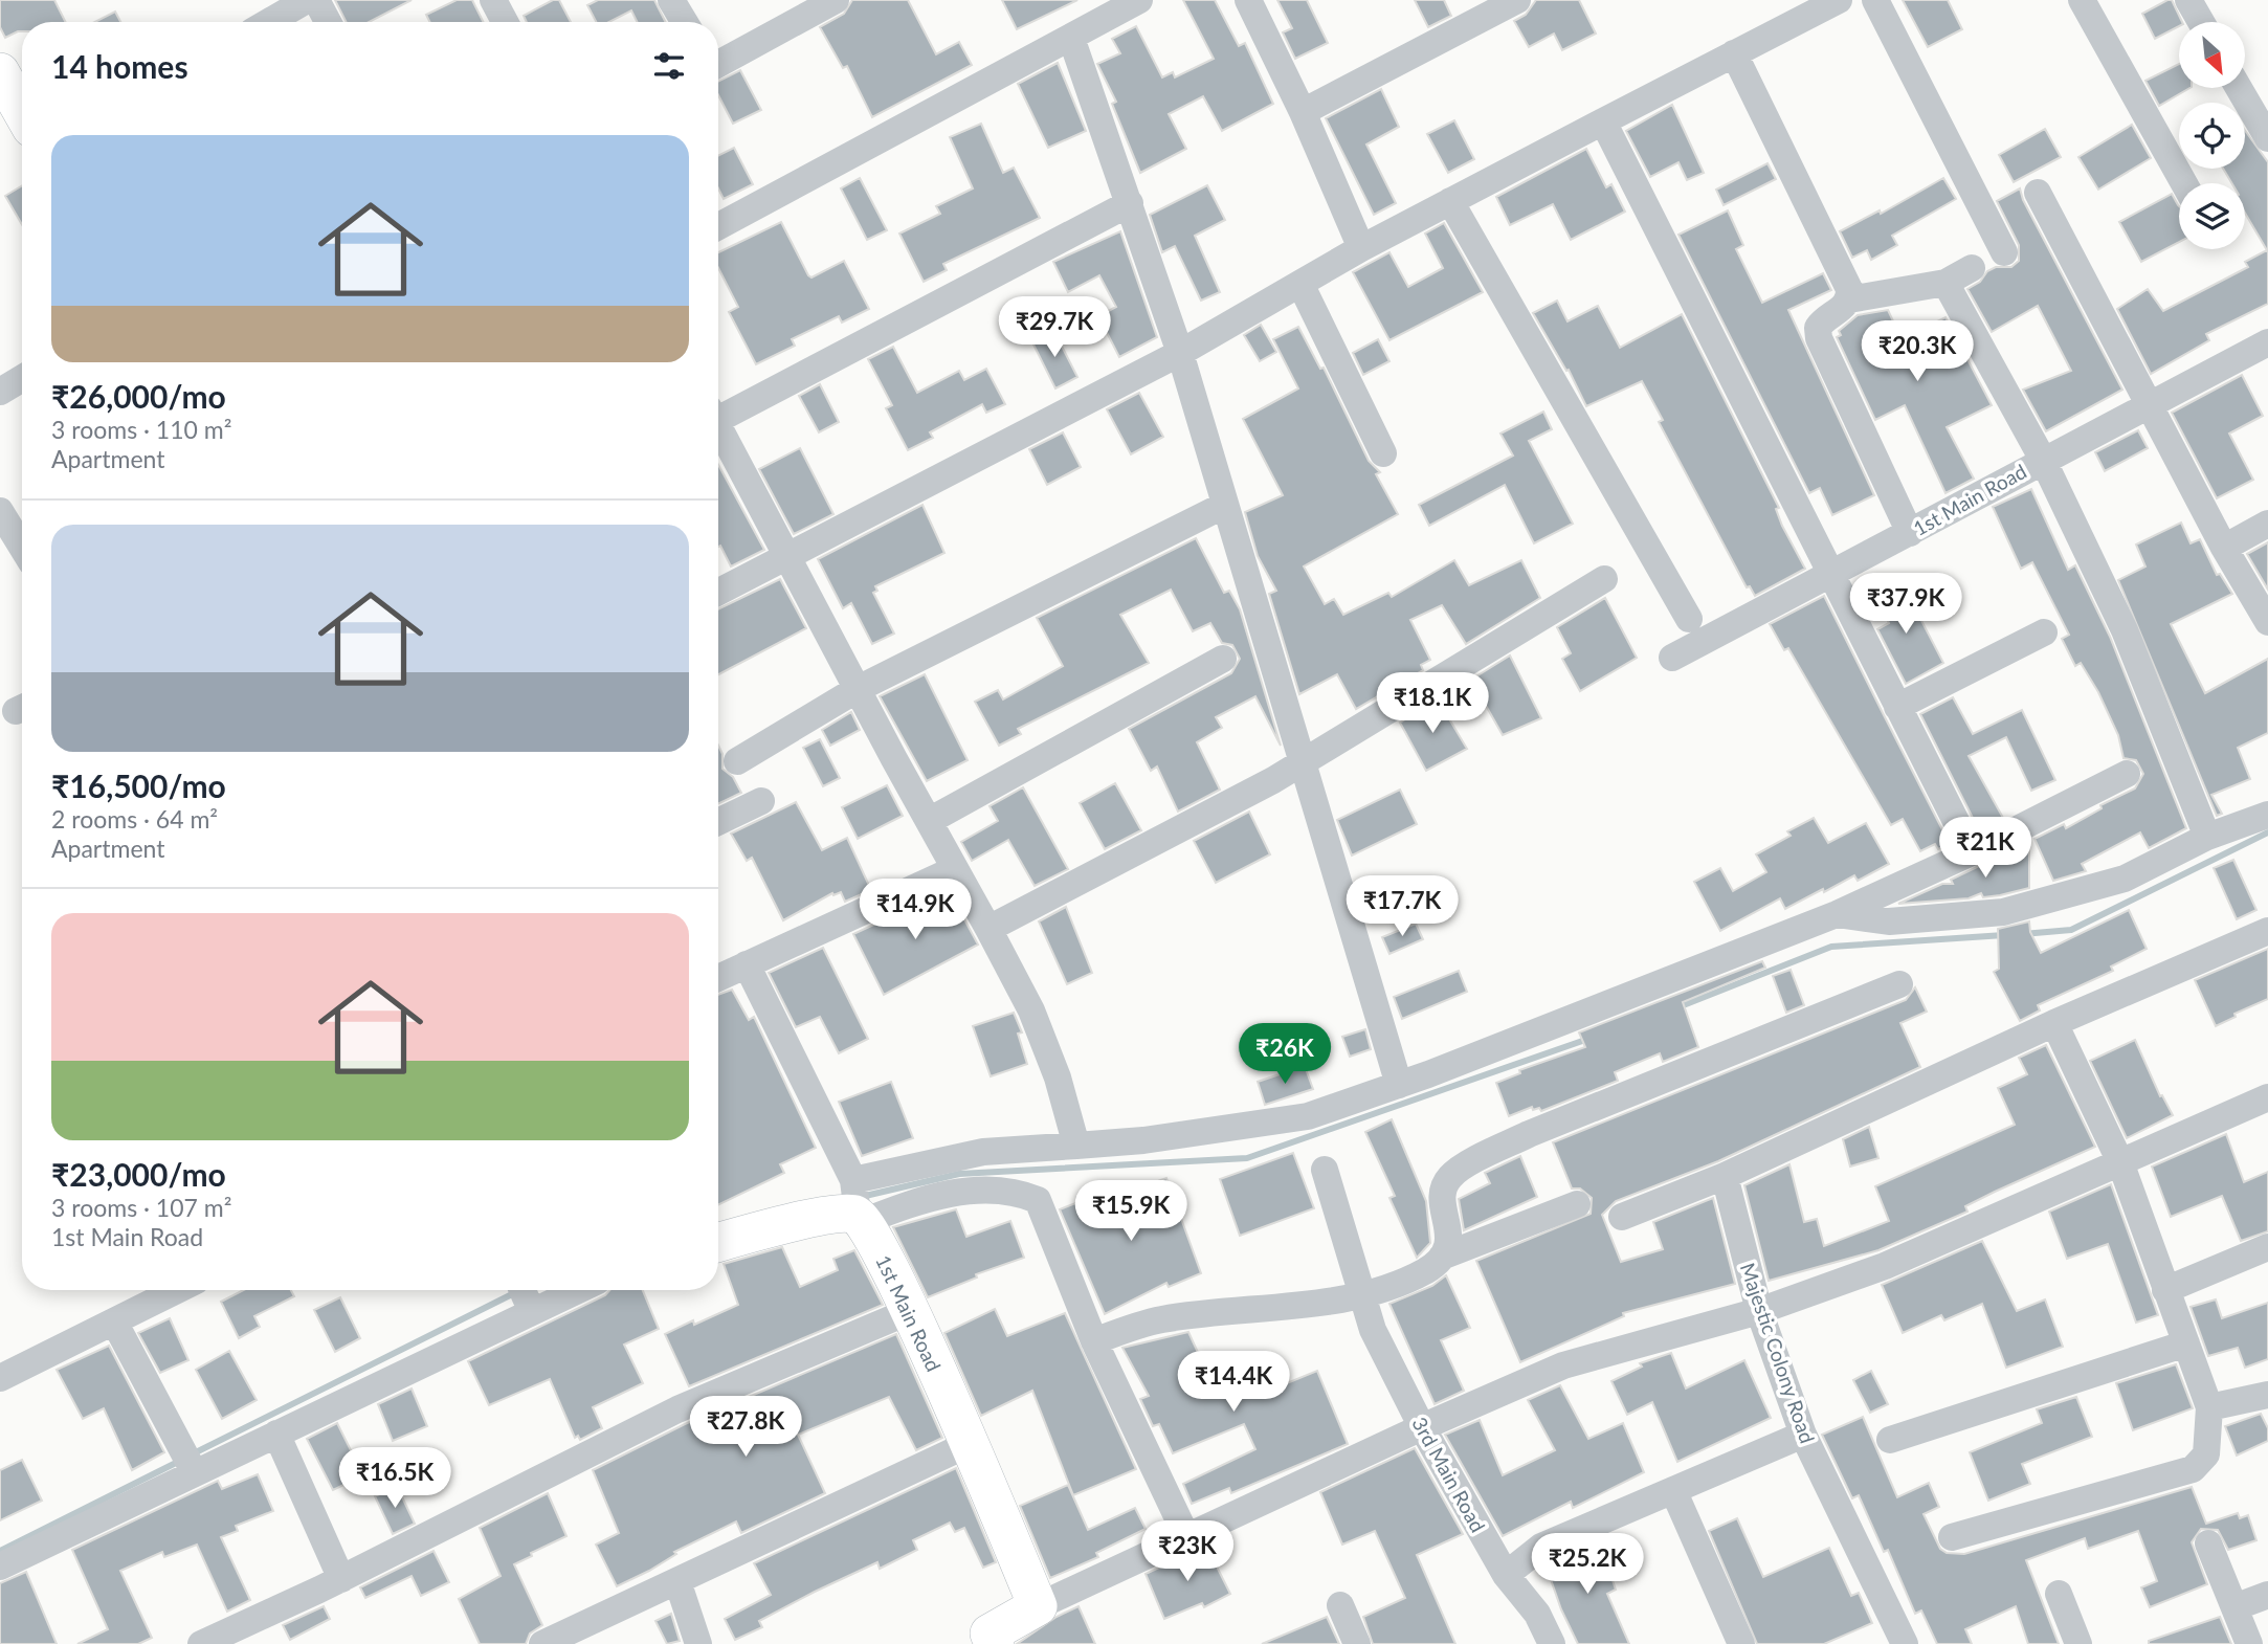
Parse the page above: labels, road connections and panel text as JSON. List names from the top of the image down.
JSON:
{
  "streets": {
    "main road": ["1st Main Road"],
    "street": ["Majestic Colony Road", "3rd Main Road"]
  },
  "north": "bottom right",
  "page": {
    "heading": "14 homes",
    "list": [
      {
        "name": "₹26,000/mo",
        "note": "3 rooms · 110 m² · Apartment"
      },
      {
        "name": "₹16,500/mo",
        "note": "2 rooms · 64 m² · Apartment"
      },
      {
        "name": "₹23,000/mo",
        "note": "3 rooms · 107 m² · 1st Main Road"
      }
    ],
    "price": [
      "₹29.7K",
      "₹20.3K",
      "₹37.9K",
      "₹18.1K",
      "₹21K",
      "₹17.7K",
      "₹14.9K",
      "₹26K",
      "₹15.9K",
      "₹14.4K",
      "₹27.8K",
      "₹16.5K",
      "₹23K",
      "₹25.2K"
    ]
  }
}
